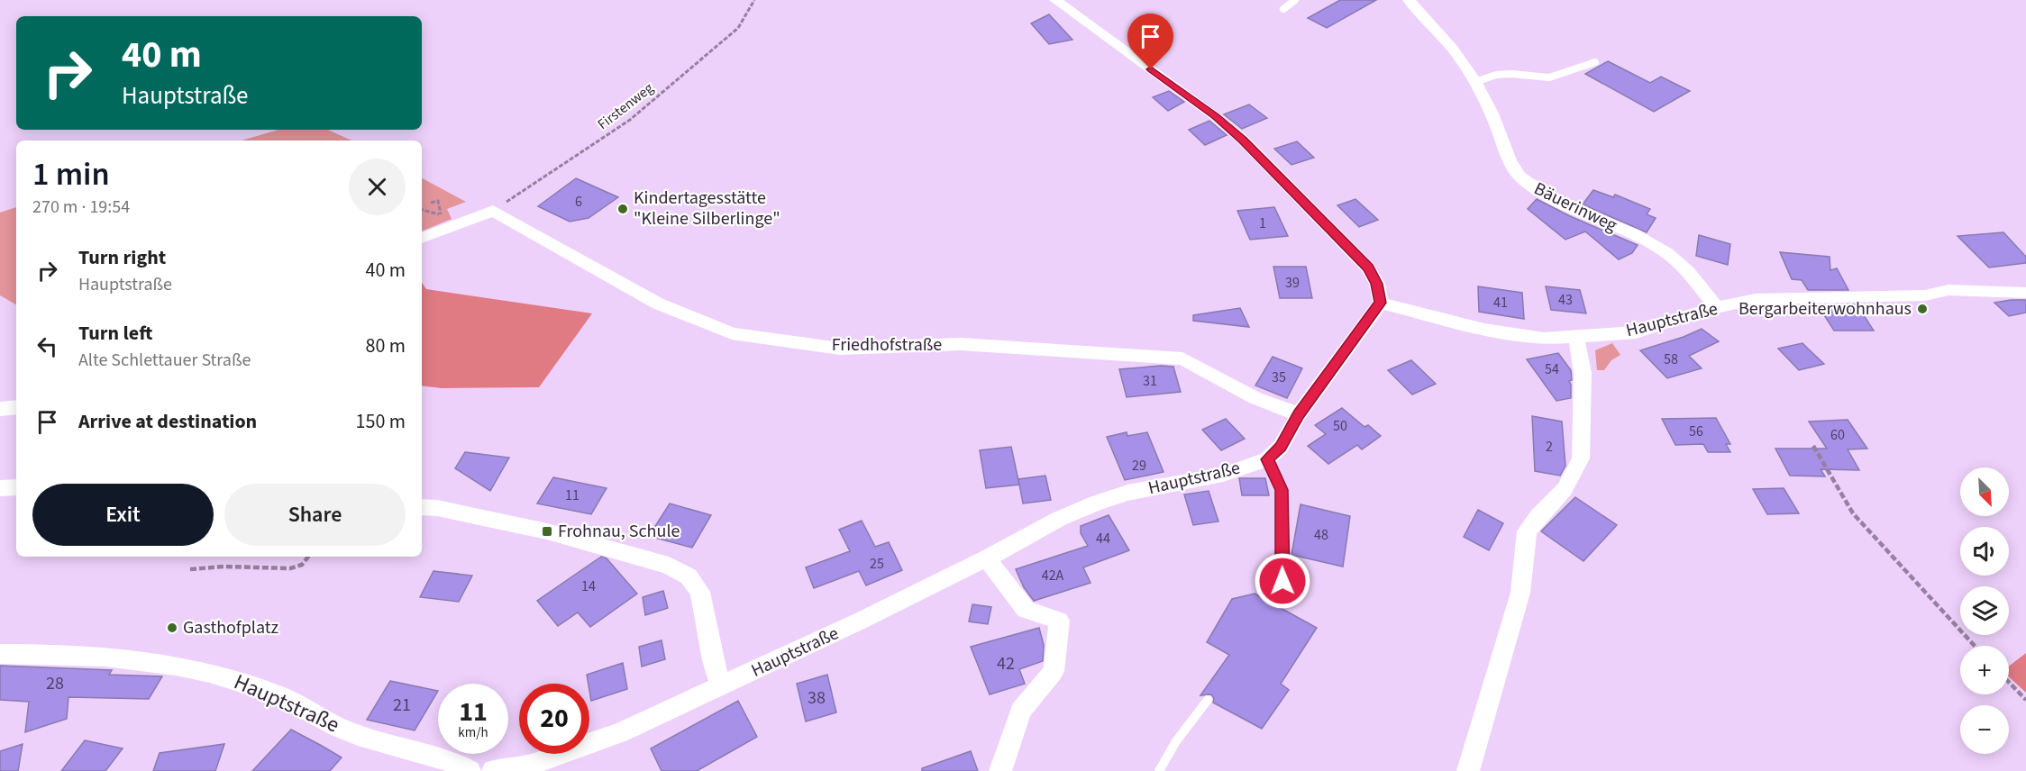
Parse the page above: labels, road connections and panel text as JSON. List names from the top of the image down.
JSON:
{
  "streets": {
    "street": ["Bäuerinweg", "Hauptstraße", "Friedhofstraße"],
    "path": ["Firstenweg"]
  },
  "crossings": [
    ["Firstenweg", "Friedhofstraße"],
    ["Bäuerinweg", "Hauptstraße"],
    ["Hauptstraße", "Friedhofstraße"]
  ],
  "places": {
    "other": ["Kindertagesstätte \"Kleine Silberlinge\"", "Bergarbeiterwohnhaus", "Gasthofplatz"],
    "transit": ["Frohnau, Schule"]
  },
  "house_numbers": [
    "6",
    "1",
    "39",
    "43",
    "41",
    "58",
    "54",
    "35",
    "31",
    "50",
    "56",
    "60",
    "2",
    "29",
    "11",
    "48",
    "44",
    "25",
    "42A",
    "14",
    "42",
    "28",
    "38",
    "21"
  ],
  "north": "bottom right",
  "page": {
    "turn": ["40 m", "Hauptstraße"],
    "heading": ["1 min", "270 m · 19:54"],
    "list": [
      {
        "name": "Turn right",
        "note": "Hauptstraße",
        "value": "40 m"
      },
      {
        "name": "Turn left",
        "note": "Alte Schlettauer Straße",
        "value": "80 m"
      },
      {
        "name": "Arrive at destination",
        "value": "150 m"
      }
    ],
    "map_buttons": ["+", "−"],
    "buttons": ["Exit", "Share"],
    "speed": "11 km/h",
    "limit": "20"
  }
}
